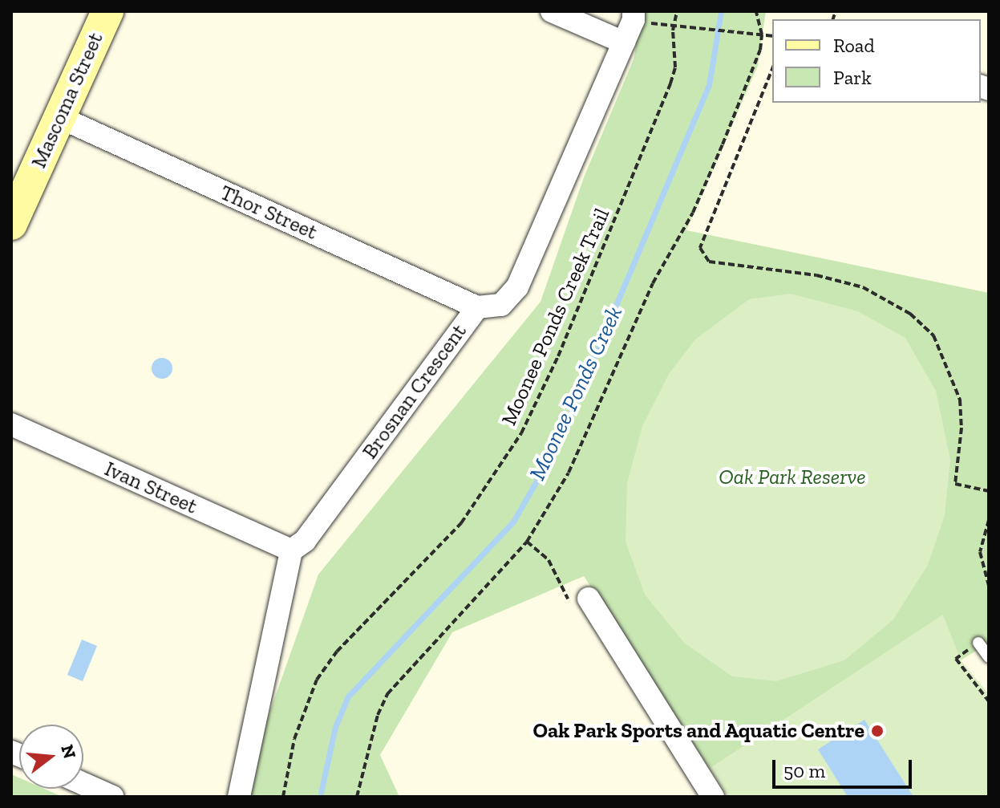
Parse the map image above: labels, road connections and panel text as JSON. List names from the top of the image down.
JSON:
{
  "streets": {
    "main road": ["Mascoma Street"],
    "street": ["Thor Street", "Brosnan Crescent", "Ivan Street"],
    "path": ["Moonee Ponds Creek Trail"]
  },
  "crossings": [
    ["Mascoma Street", "Thor Street"],
    ["Thor Street", "Brosnan Crescent"],
    ["Brosnan Crescent", "Ivan Street"]
  ],
  "water": ["Moonee Ponds Creek"],
  "parks": ["Oak Park Reserve"],
  "places": ["Oak Park Sports and Aquatic Centre"],
  "legend": ["Road", "Park"],
  "scale_bar": "50 m",
  "north": "right"
}
